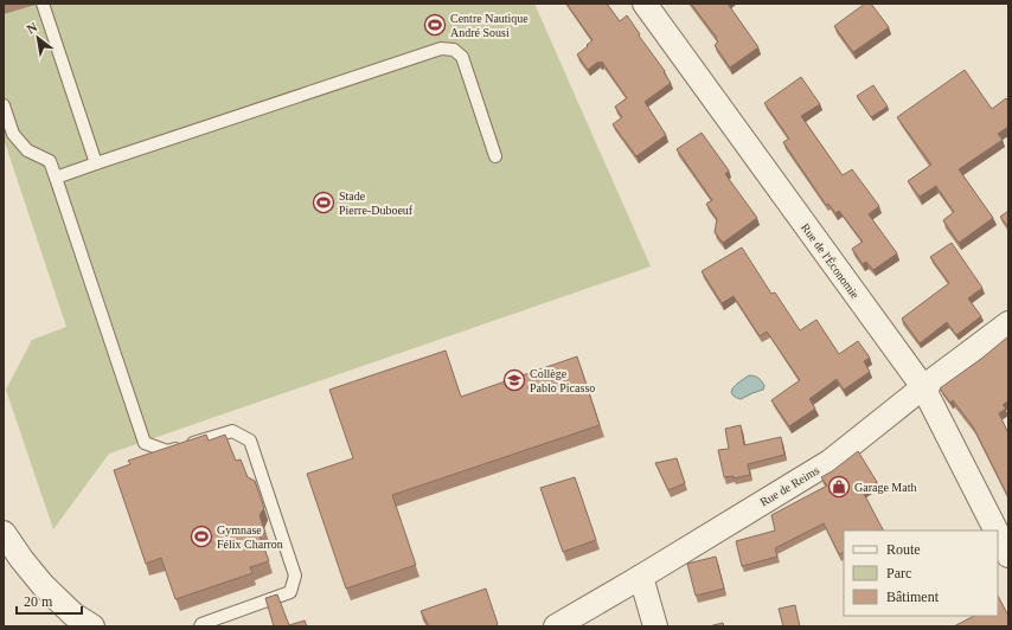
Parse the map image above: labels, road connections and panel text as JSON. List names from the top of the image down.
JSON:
{
  "streets": {
    "street": ["Rue de l'Économie", "Rue de Reims"]
  },
  "crossings": [
    ["Rue de l'Économie", "Rue de Reims"]
  ],
  "places": {
    "sports": ["Centre Nautique André Sousi", "Stade Pierre-Duboeuf", "Gymnase Félix Charron"],
    "school or university": ["Collège Pablo Picasso"],
    "shop": ["Garage Math"]
  },
  "legend": ["Route", "Parc", "Bâtiment"],
  "scale_bar": "20 m",
  "north": "top left"
}
